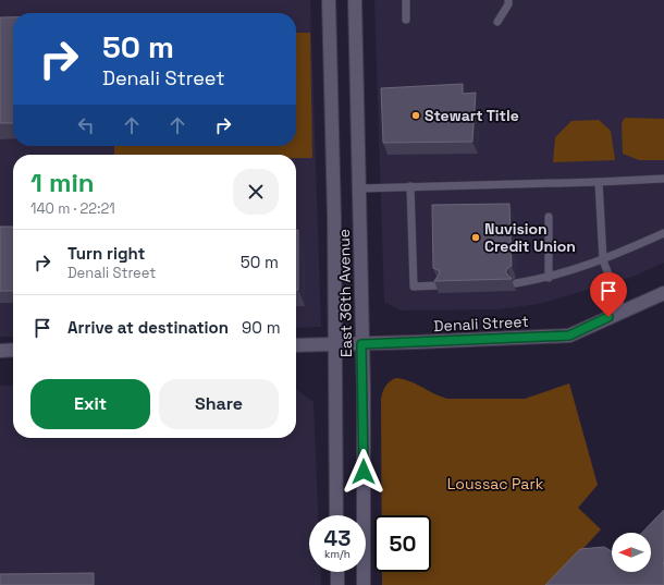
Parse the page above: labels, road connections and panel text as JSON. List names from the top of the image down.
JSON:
{
  "streets": {
    "main road": ["East 36th Avenue", "Denali Street"]
  },
  "crossings": [
    ["East 36th Avenue", "Denali Street"]
  ],
  "parks": ["Loussac Park"],
  "places": ["Stewart Title", "Nuvision Credit Union"],
  "north": "left",
  "page": {
    "turn": ["50 m", "Denali Street"],
    "heading": ["1 min", "140 m · 22:21"],
    "list": [
      {
        "name": "Turn right",
        "note": "Denali Street",
        "value": "50 m"
      },
      {
        "name": "Arrive at destination",
        "value": "90 m"
      }
    ],
    "buttons": ["Exit", "Share"],
    "speed": "43 km/h",
    "limit": "50"
  }
}
